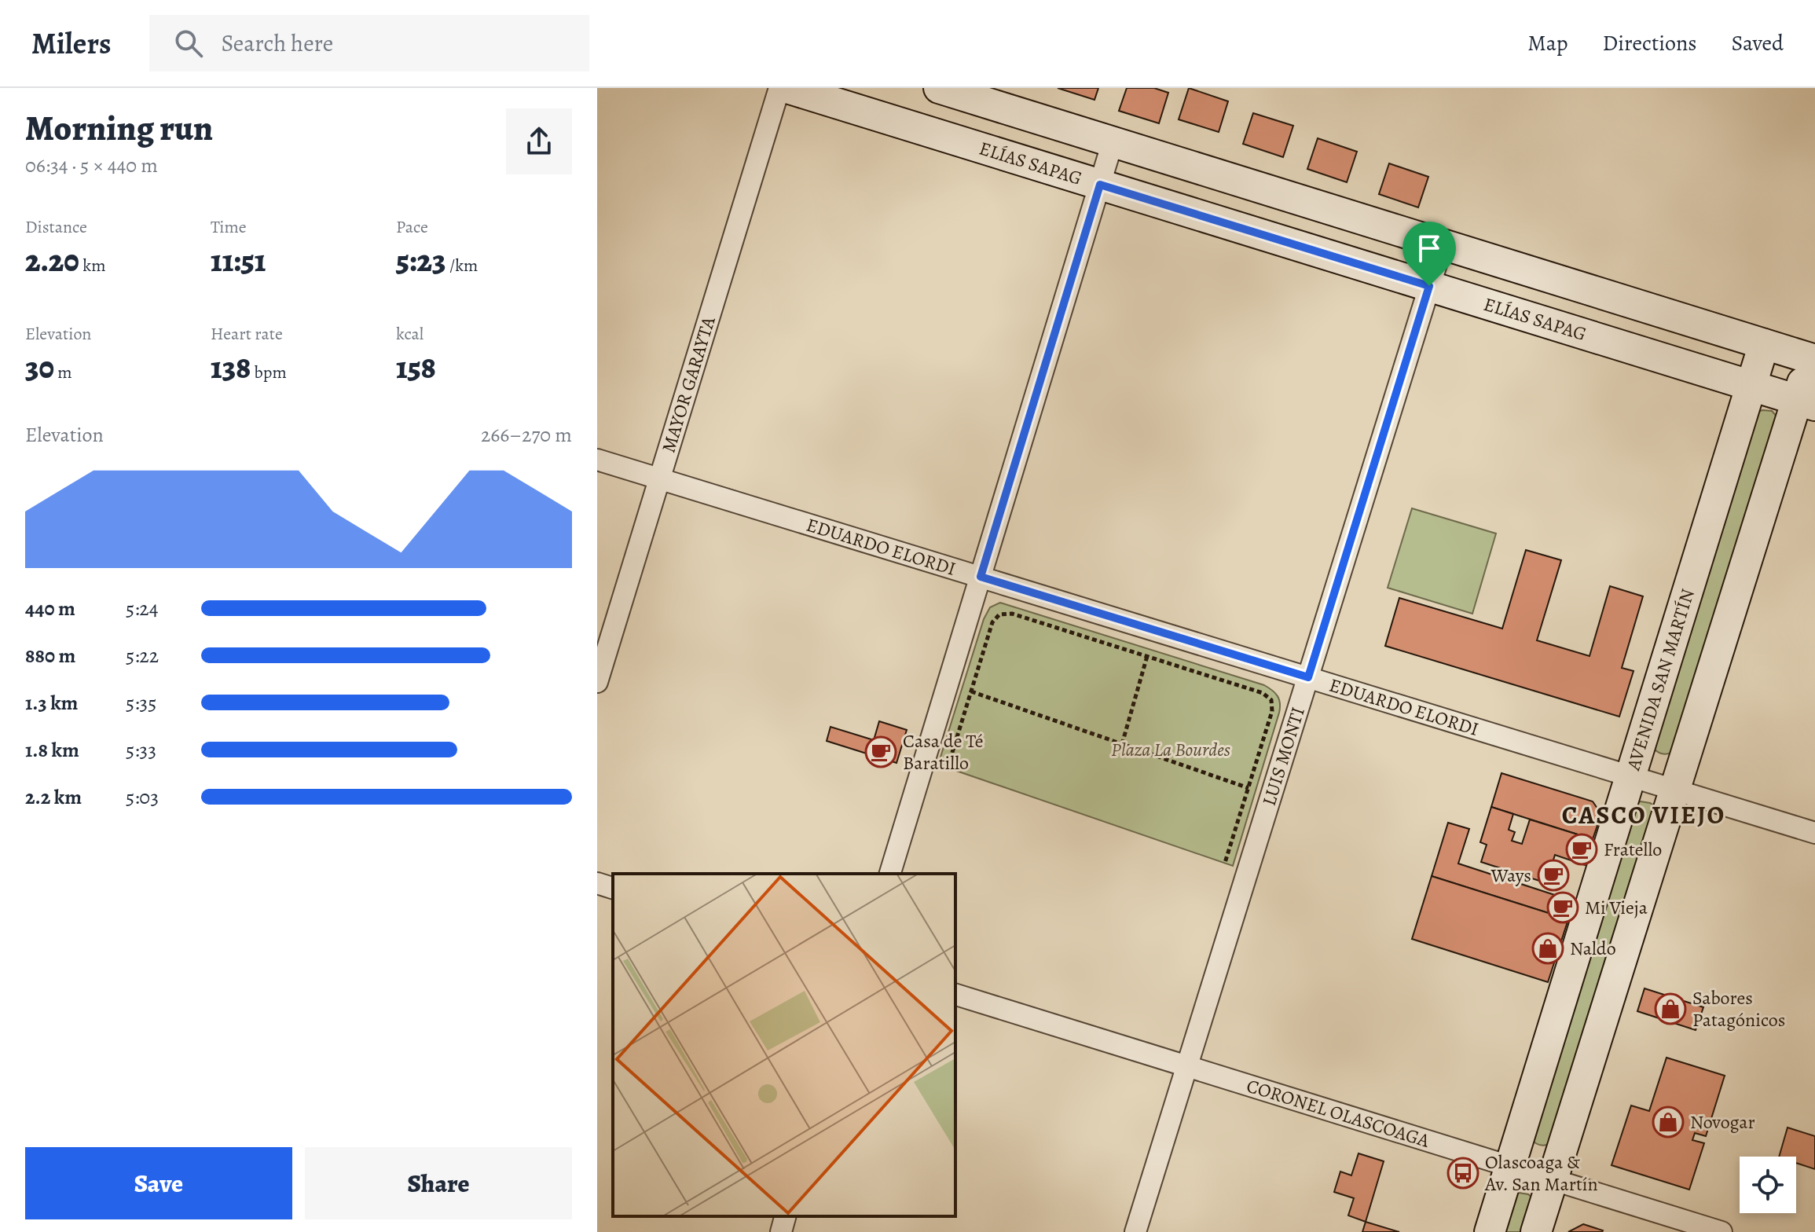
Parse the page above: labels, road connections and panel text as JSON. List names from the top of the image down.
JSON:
{
  "streets": {
    "street": [
      "ELÍAS SAPAG",
      "MAYOR GARAYTA",
      "EDUARDO ELORDI",
      "AVENIDA SAN MARTÍN",
      "LUIS MONTI",
      "CORONEL OLASCOAGA"
    ]
  },
  "crossings": [
    ["ELÍAS SAPAG", "AVENIDA SAN MARTÍN"],
    ["ELÍAS SAPAG", "LUIS MONTI"],
    ["MAYOR GARAYTA", "EDUARDO ELORDI"],
    ["EDUARDO ELORDI", "AVENIDA SAN MARTÍN"],
    ["EDUARDO ELORDI", "LUIS MONTI"],
    ["AVENIDA SAN MARTÍN", "CORONEL OLASCOAGA"],
    ["LUIS MONTI", "CORONEL OLASCOAGA"]
  ],
  "districts": ["CASCO VIEJO"],
  "parks": ["Plaza La Bourdes"],
  "places": {
    "cafe": [
      "Casa de Té Baratillo",
      "Fratello",
      "Ways",
      "Mi Vieja"
    ],
    "shop": ["Naldo", "Sabores Patagónicos", "Novogar"],
    "bus stop": ["Olascoaga & Av. San Martín"]
  },
  "page": {
    "header": "Milers",
    "search": "Search here",
    "nav": ["Map", "Directions", "Saved"],
    "heading": ["Morning run", "06:34 · 5 × 440 m"],
    "stats": [
      ["Distance", "2.20 km"],
      ["Time", "11:51"],
      ["Pace", "5:23 /km"],
      ["Elevation", "30 m"],
      ["Heart rate", "138 bpm"],
      ["kcal", "158"]
    ],
    "chart": ["Elevation", "266–270 m"],
    "list": [
      {
        "name": "440 m",
        "note": "5:24"
      },
      {
        "name": "880 m",
        "note": "5:22"
      },
      {
        "name": "1.3 km",
        "note": "5:35"
      },
      {
        "name": "1.8 km",
        "note": "5:33"
      },
      {
        "name": "2.2 km",
        "note": "5:03"
      }
    ],
    "buttons": ["Save", "Share"]
  }
}
